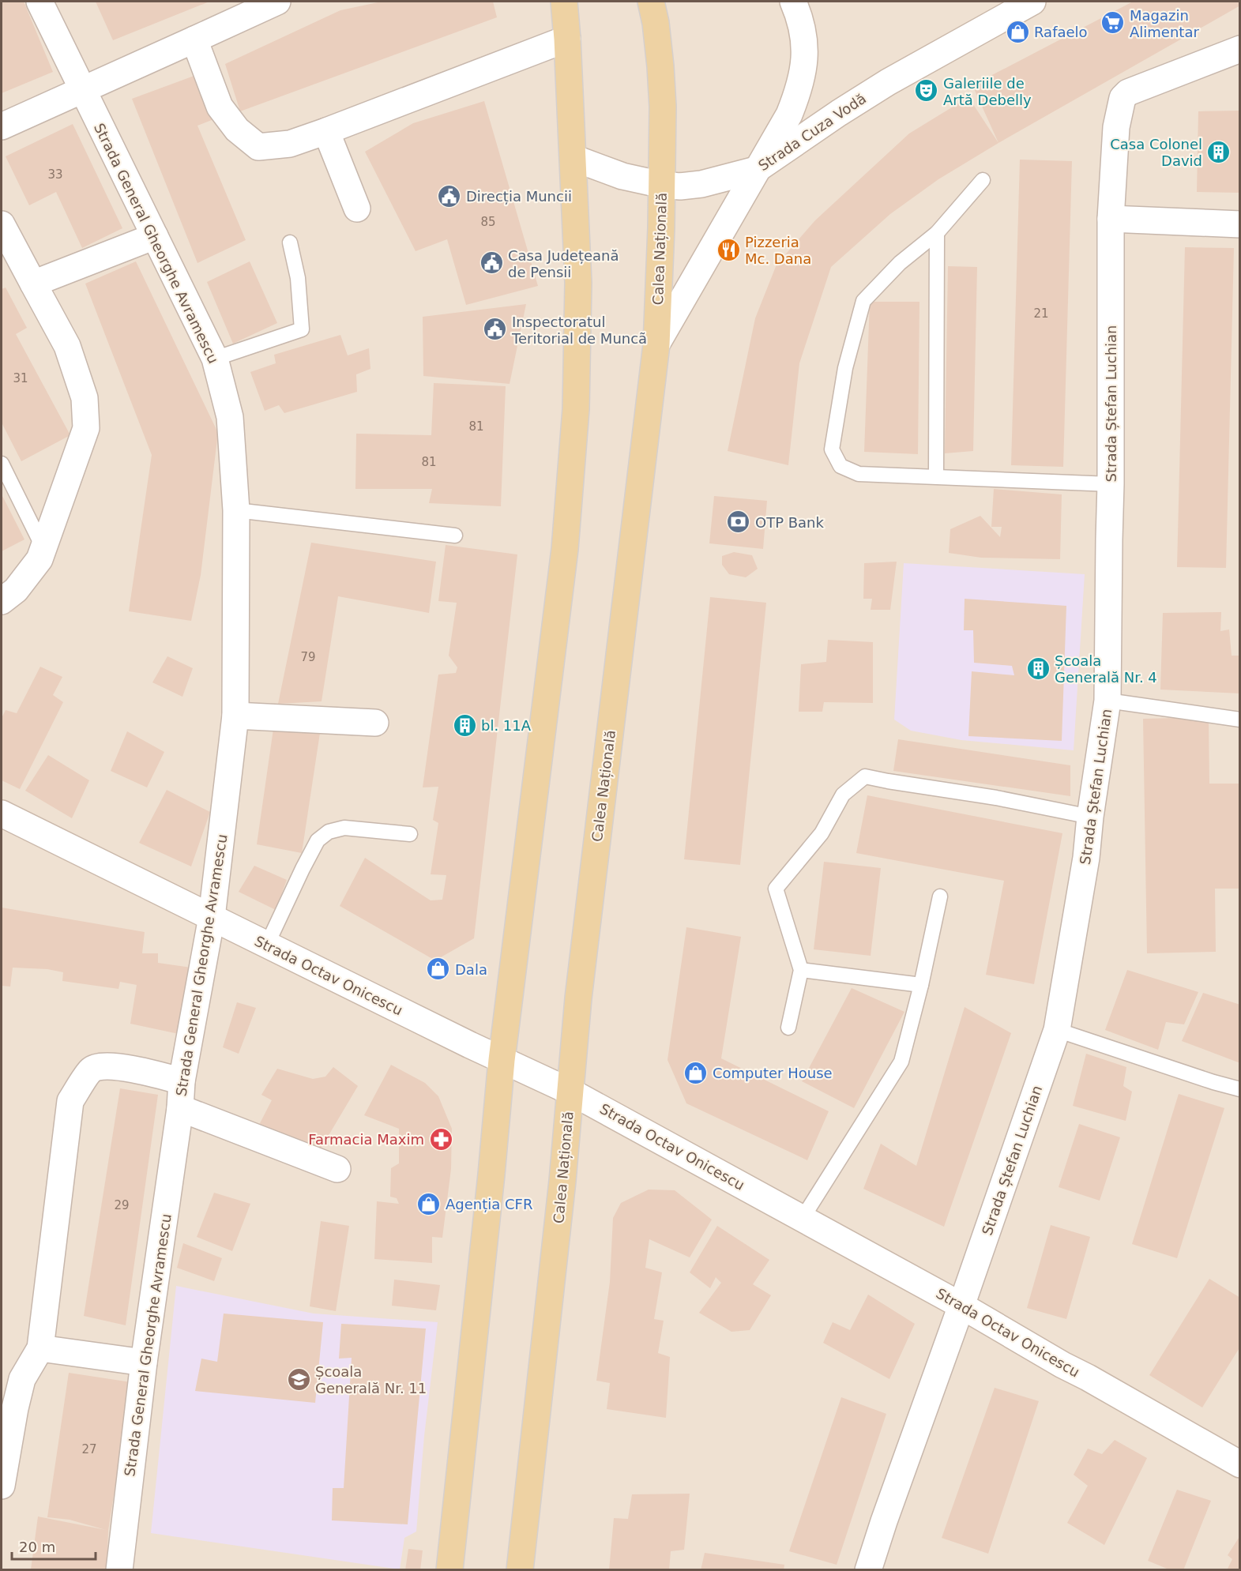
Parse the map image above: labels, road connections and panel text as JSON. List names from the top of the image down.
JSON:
{
  "streets": {
    "main road": ["Calea Națională"],
    "street": [
      "Strada Cuza Vodă",
      "Strada General Gheorghe Avramescu",
      "Strada Ștefan Luchian",
      "Strada Octav Onicescu"
    ]
  },
  "crossings": [
    ["Strada Cuza Vodă", "Calea Națională"],
    ["Strada General Gheorghe Avramescu", "Strada Octav Onicescu"],
    ["Calea Națională", "Strada Octav Onicescu"],
    ["Strada Ștefan Luchian", "Strada Octav Onicescu"]
  ],
  "places": {
    "supermarket": ["Magazin Alimentar"],
    "shop": [
      "Rafaelo",
      "Dala",
      "Computer House",
      "Agenția CFR"
    ],
    "theatre": ["Galeriile de Artă Debelly"],
    "building": ["Casa Colonel David", "Școala Generală Nr. 4", "bl. 11A"],
    "public building": ["Direcția Muncii", "Casa Județeană de Pensii", "Inspectoratul Teritorial de Muncã"],
    "restaurant": ["Pizzeria Mc. Dana"],
    "bank": ["OTP Bank"],
    "pharmacy": ["Farmacia Maxim"],
    "school or university": ["Școala Generală Nr. 11"]
  },
  "house_numbers": [
    "33",
    "85",
    "21",
    "31",
    "81",
    "81",
    "79",
    "29",
    "27"
  ],
  "scale_bar": "20 m"
}
